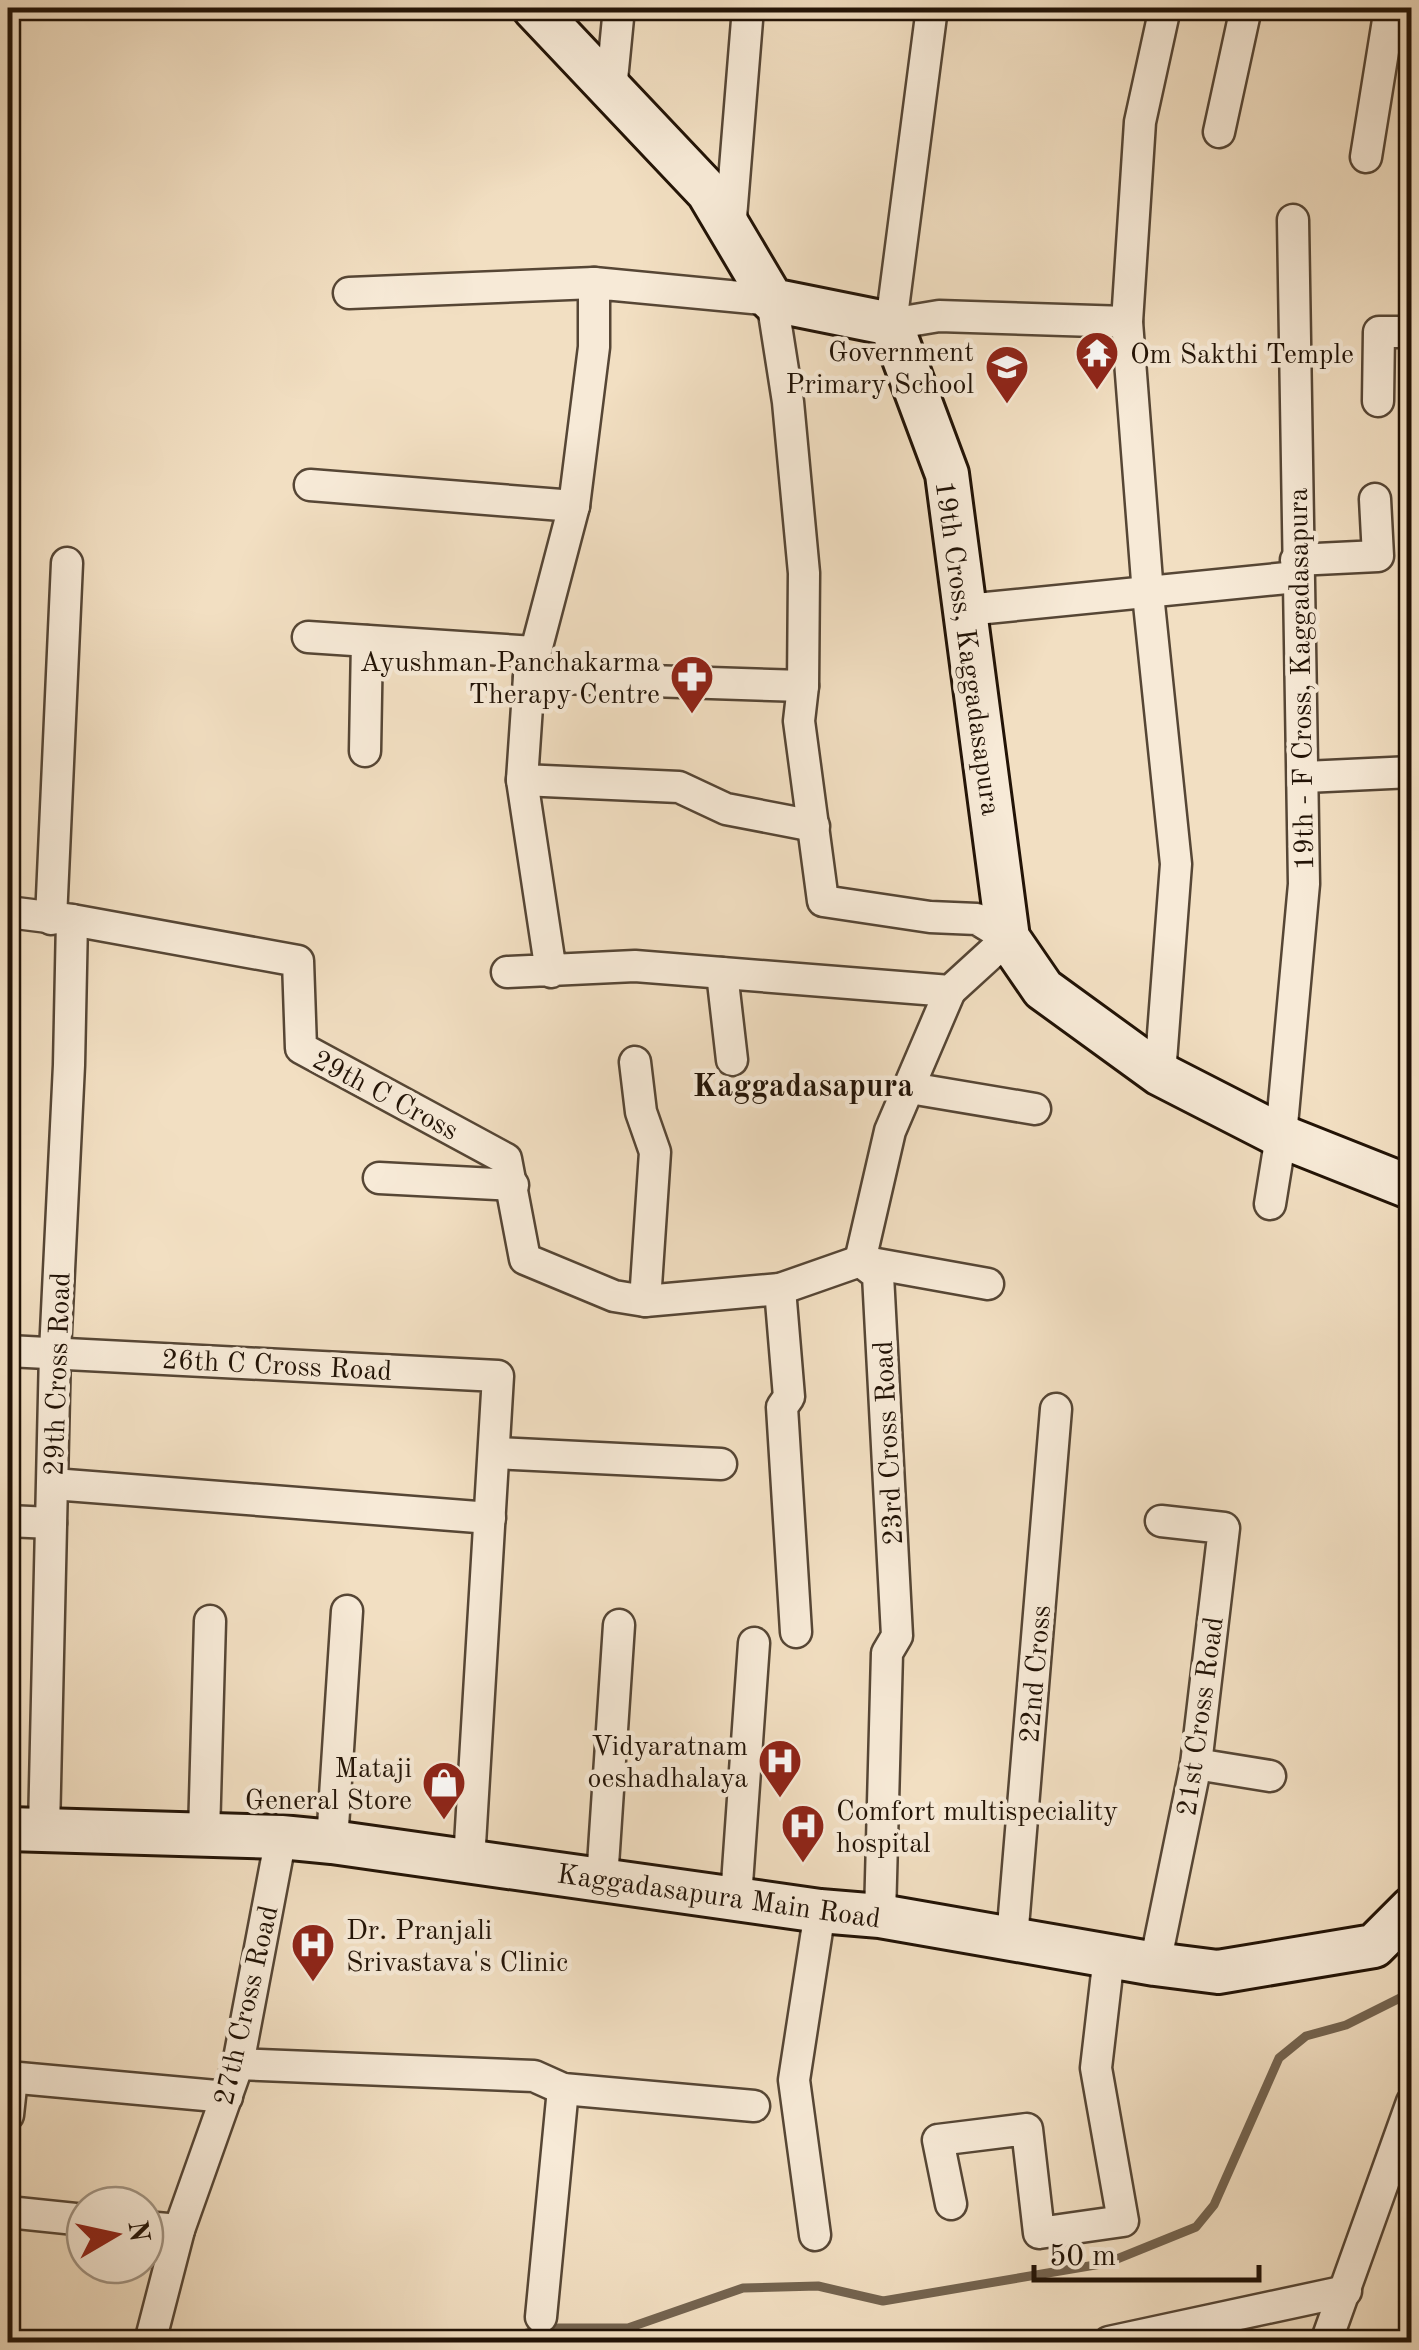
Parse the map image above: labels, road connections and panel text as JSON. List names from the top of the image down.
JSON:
{
  "streets": {
    "street": [
      "19th Cross, Kaggadasapura",
      "19th - F Cross, Kaggadasapura",
      "29th C Cross",
      "26th C Cross Road",
      "29th Cross Road",
      "23rd Cross Road",
      "22nd Cross",
      "21st Cross Road",
      "Kaggadasapura Main Road",
      "27th Cross Road"
    ]
  },
  "crossings": [
    ["19th Cross, Kaggadasapura", "19th - F Cross, Kaggadasapura"],
    ["29th C Cross", "29th Cross Road"],
    ["26th C Cross Road", "29th Cross Road"],
    ["29th Cross Road", "Kaggadasapura Main Road"],
    ["23rd Cross Road", "Kaggadasapura Main Road"],
    ["22nd Cross", "Kaggadasapura Main Road"],
    ["21st Cross Road", "Kaggadasapura Main Road"],
    ["Kaggadasapura Main Road", "27th Cross Road"]
  ],
  "districts": ["Kaggadasapura"],
  "places": {
    "temple": ["Om Sakthi Temple"],
    "school or university": ["Government Primary School"],
    "pharmacy": ["Ayushman Panchakarma Therapy Centre"],
    "hospital": ["Vidyaratnam oeshadhalaya", "Comfort multispeciality hospital", "Dr. Pranjali Srivastava's Clinic"],
    "shop": ["Mataji General Store"]
  },
  "scale_bar": "50 m",
  "north": "right"
}
